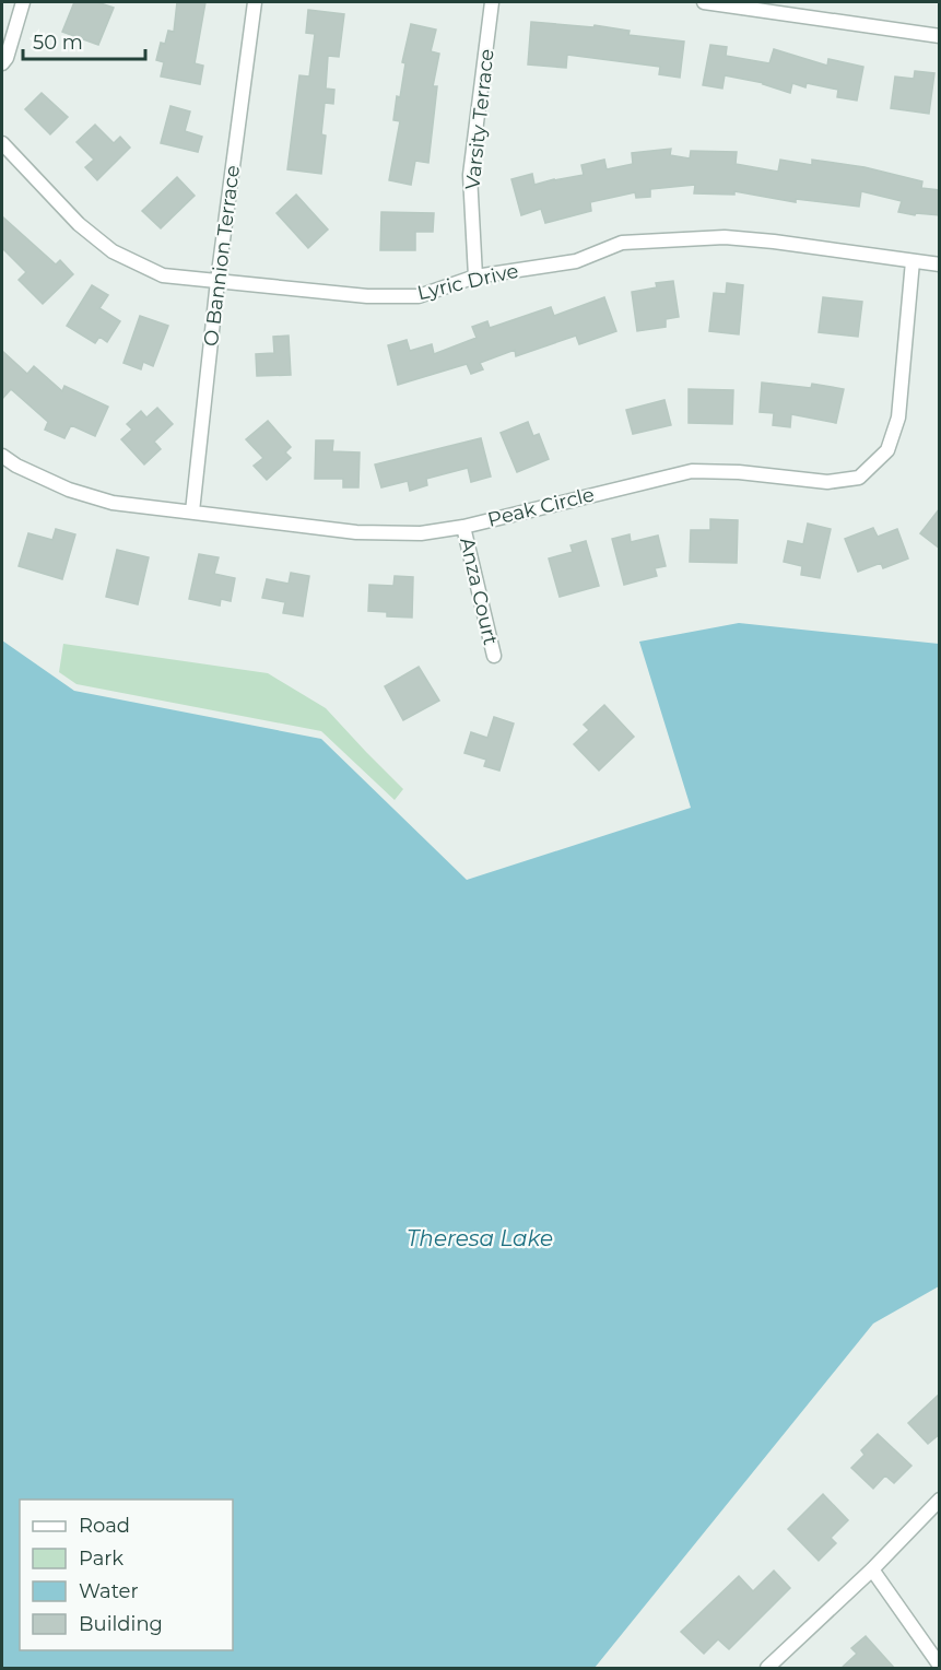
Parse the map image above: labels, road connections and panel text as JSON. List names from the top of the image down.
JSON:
{
  "streets": {
    "street": [
      "Varsity Terrace",
      "O Bannion Terrace",
      "Lyric Drive",
      "Peak Circle",
      "Anza Court"
    ]
  },
  "crossings": [
    ["Varsity Terrace", "Lyric Drive"],
    ["O Bannion Terrace", "Lyric Drive"],
    ["O Bannion Terrace", "Peak Circle"],
    ["Lyric Drive", "Peak Circle"],
    ["Peak Circle", "Anza Court"]
  ],
  "water": ["Theresa Lake"],
  "legend": [
    "Road",
    "Park",
    "Water",
    "Building"
  ],
  "scale_bar": "50 m"
}
